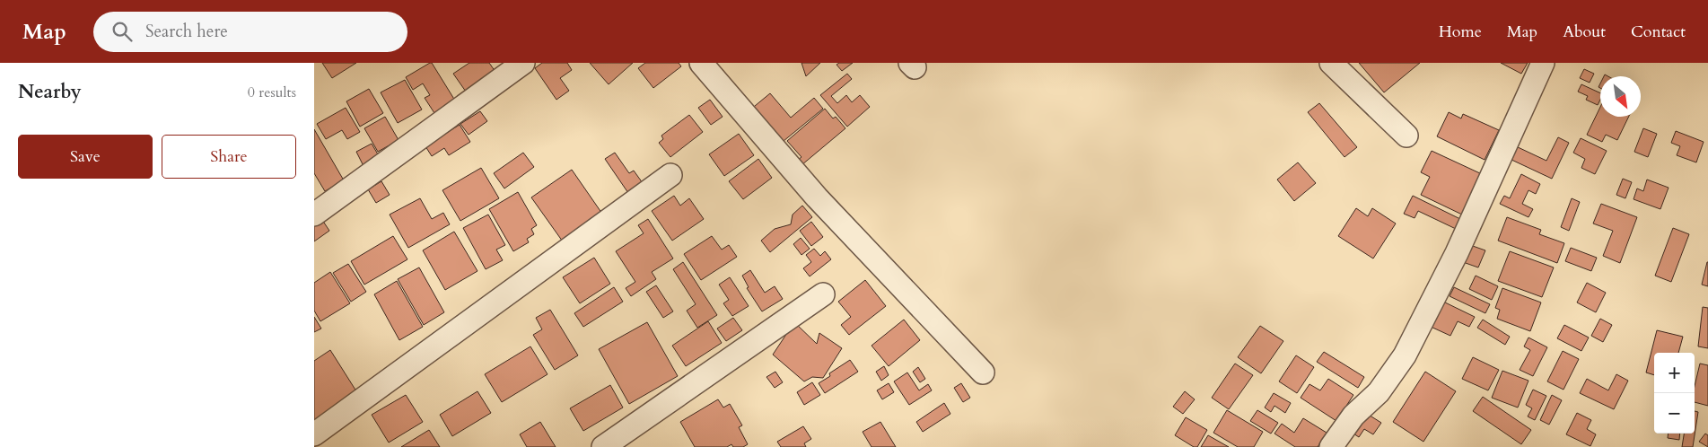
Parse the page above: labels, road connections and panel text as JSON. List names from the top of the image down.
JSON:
{
  "north": "bottom right",
  "page": {
    "header": "Map",
    "search": "Search here",
    "nav": [
      "Home",
      "Map",
      "About",
      "Contact"
    ],
    "heading": ["Nearby", "0 results"],
    "buttons": ["Save", "Share"],
    "map_buttons": ["+", "−"]
  }
}
